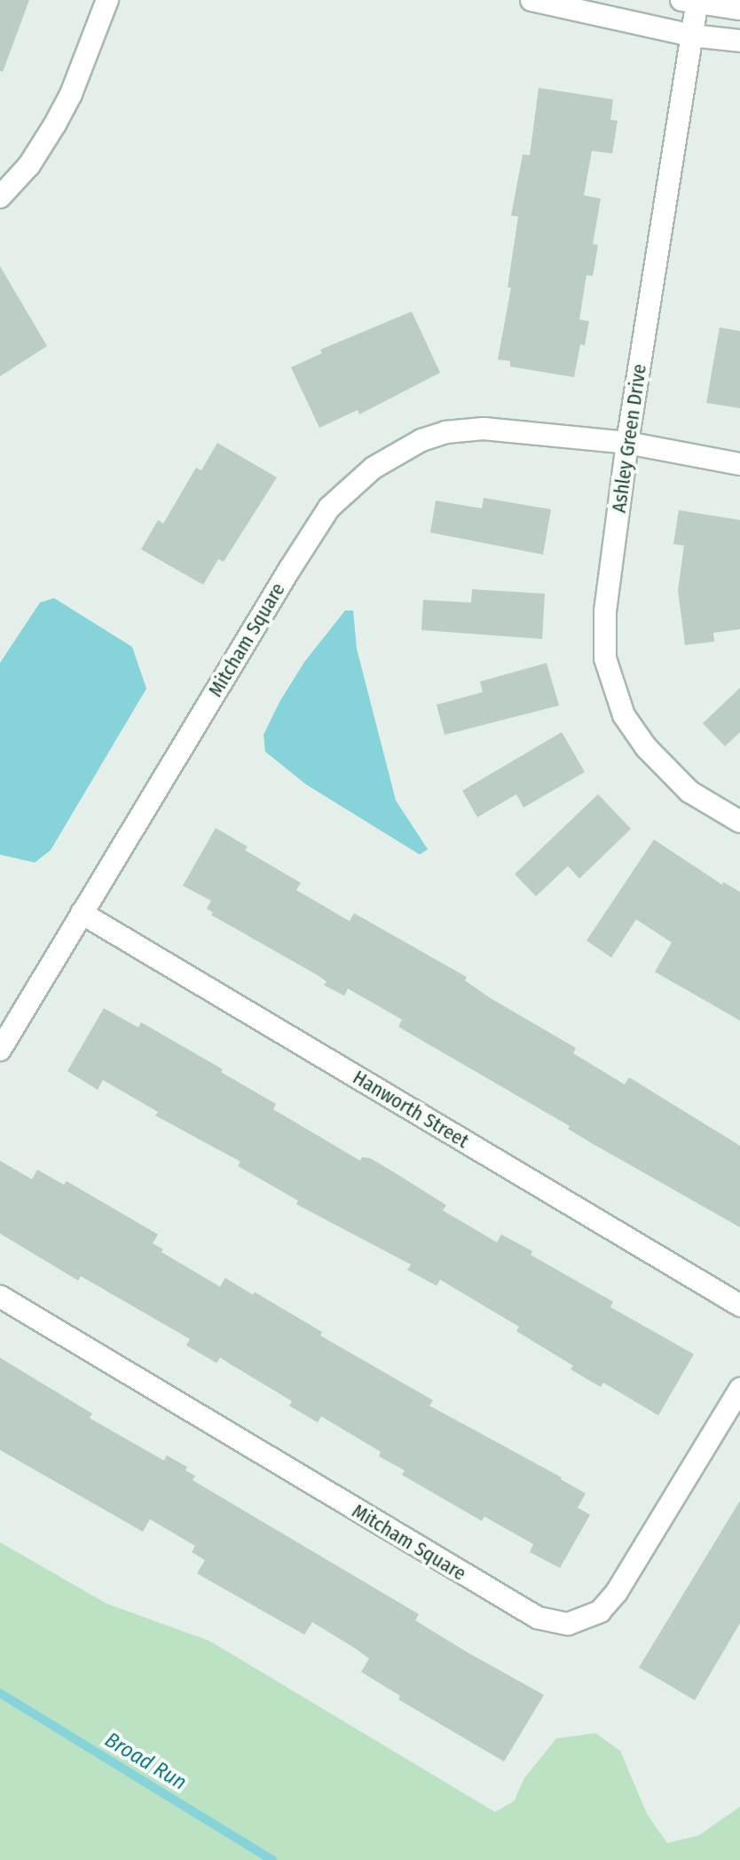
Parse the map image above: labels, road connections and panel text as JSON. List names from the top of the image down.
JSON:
{
  "streets": {
    "street": ["Ashley Green Drive", "Mitcham Square", "Hanworth Street"]
  },
  "crossings": [
    ["Ashley Green Drive", "Mitcham Square"],
    ["Mitcham Square", "Hanworth Street"]
  ],
  "water": ["Broad Run"]
}
